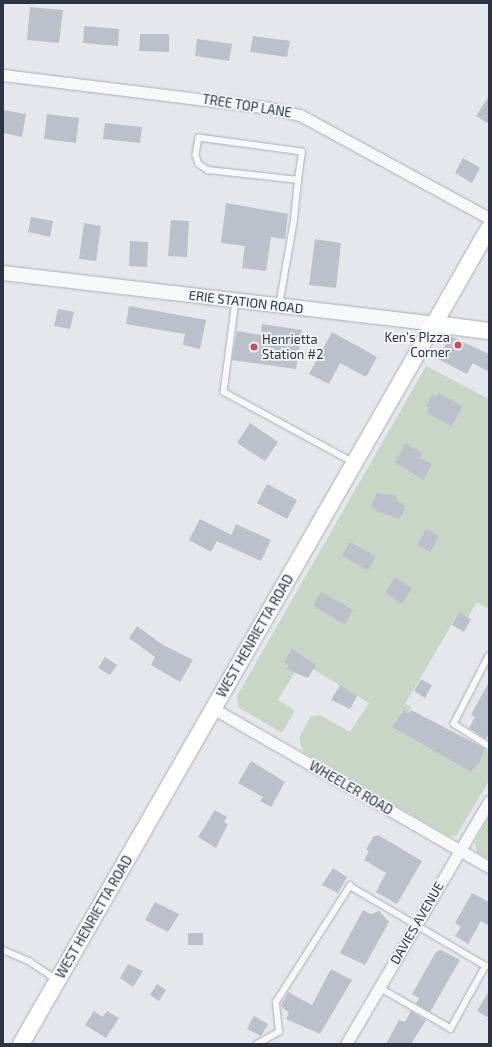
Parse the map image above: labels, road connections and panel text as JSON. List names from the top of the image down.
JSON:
{
  "streets": {
    "main road": ["ERIE STATION ROAD", "WEST HENRIETTA ROAD"],
    "street": ["TREE TOP LANE", "WHEELER ROAD", "DAVIES AVENUE"]
  },
  "crossings": [
    ["ERIE STATION ROAD", "WEST HENRIETTA ROAD"],
    ["WEST HENRIETTA ROAD", "WHEELER ROAD"],
    ["WHEELER ROAD", "DAVIES AVENUE"]
  ],
  "places": ["Ken's PIzza Corner", "Henrietta Station #2"]
}
